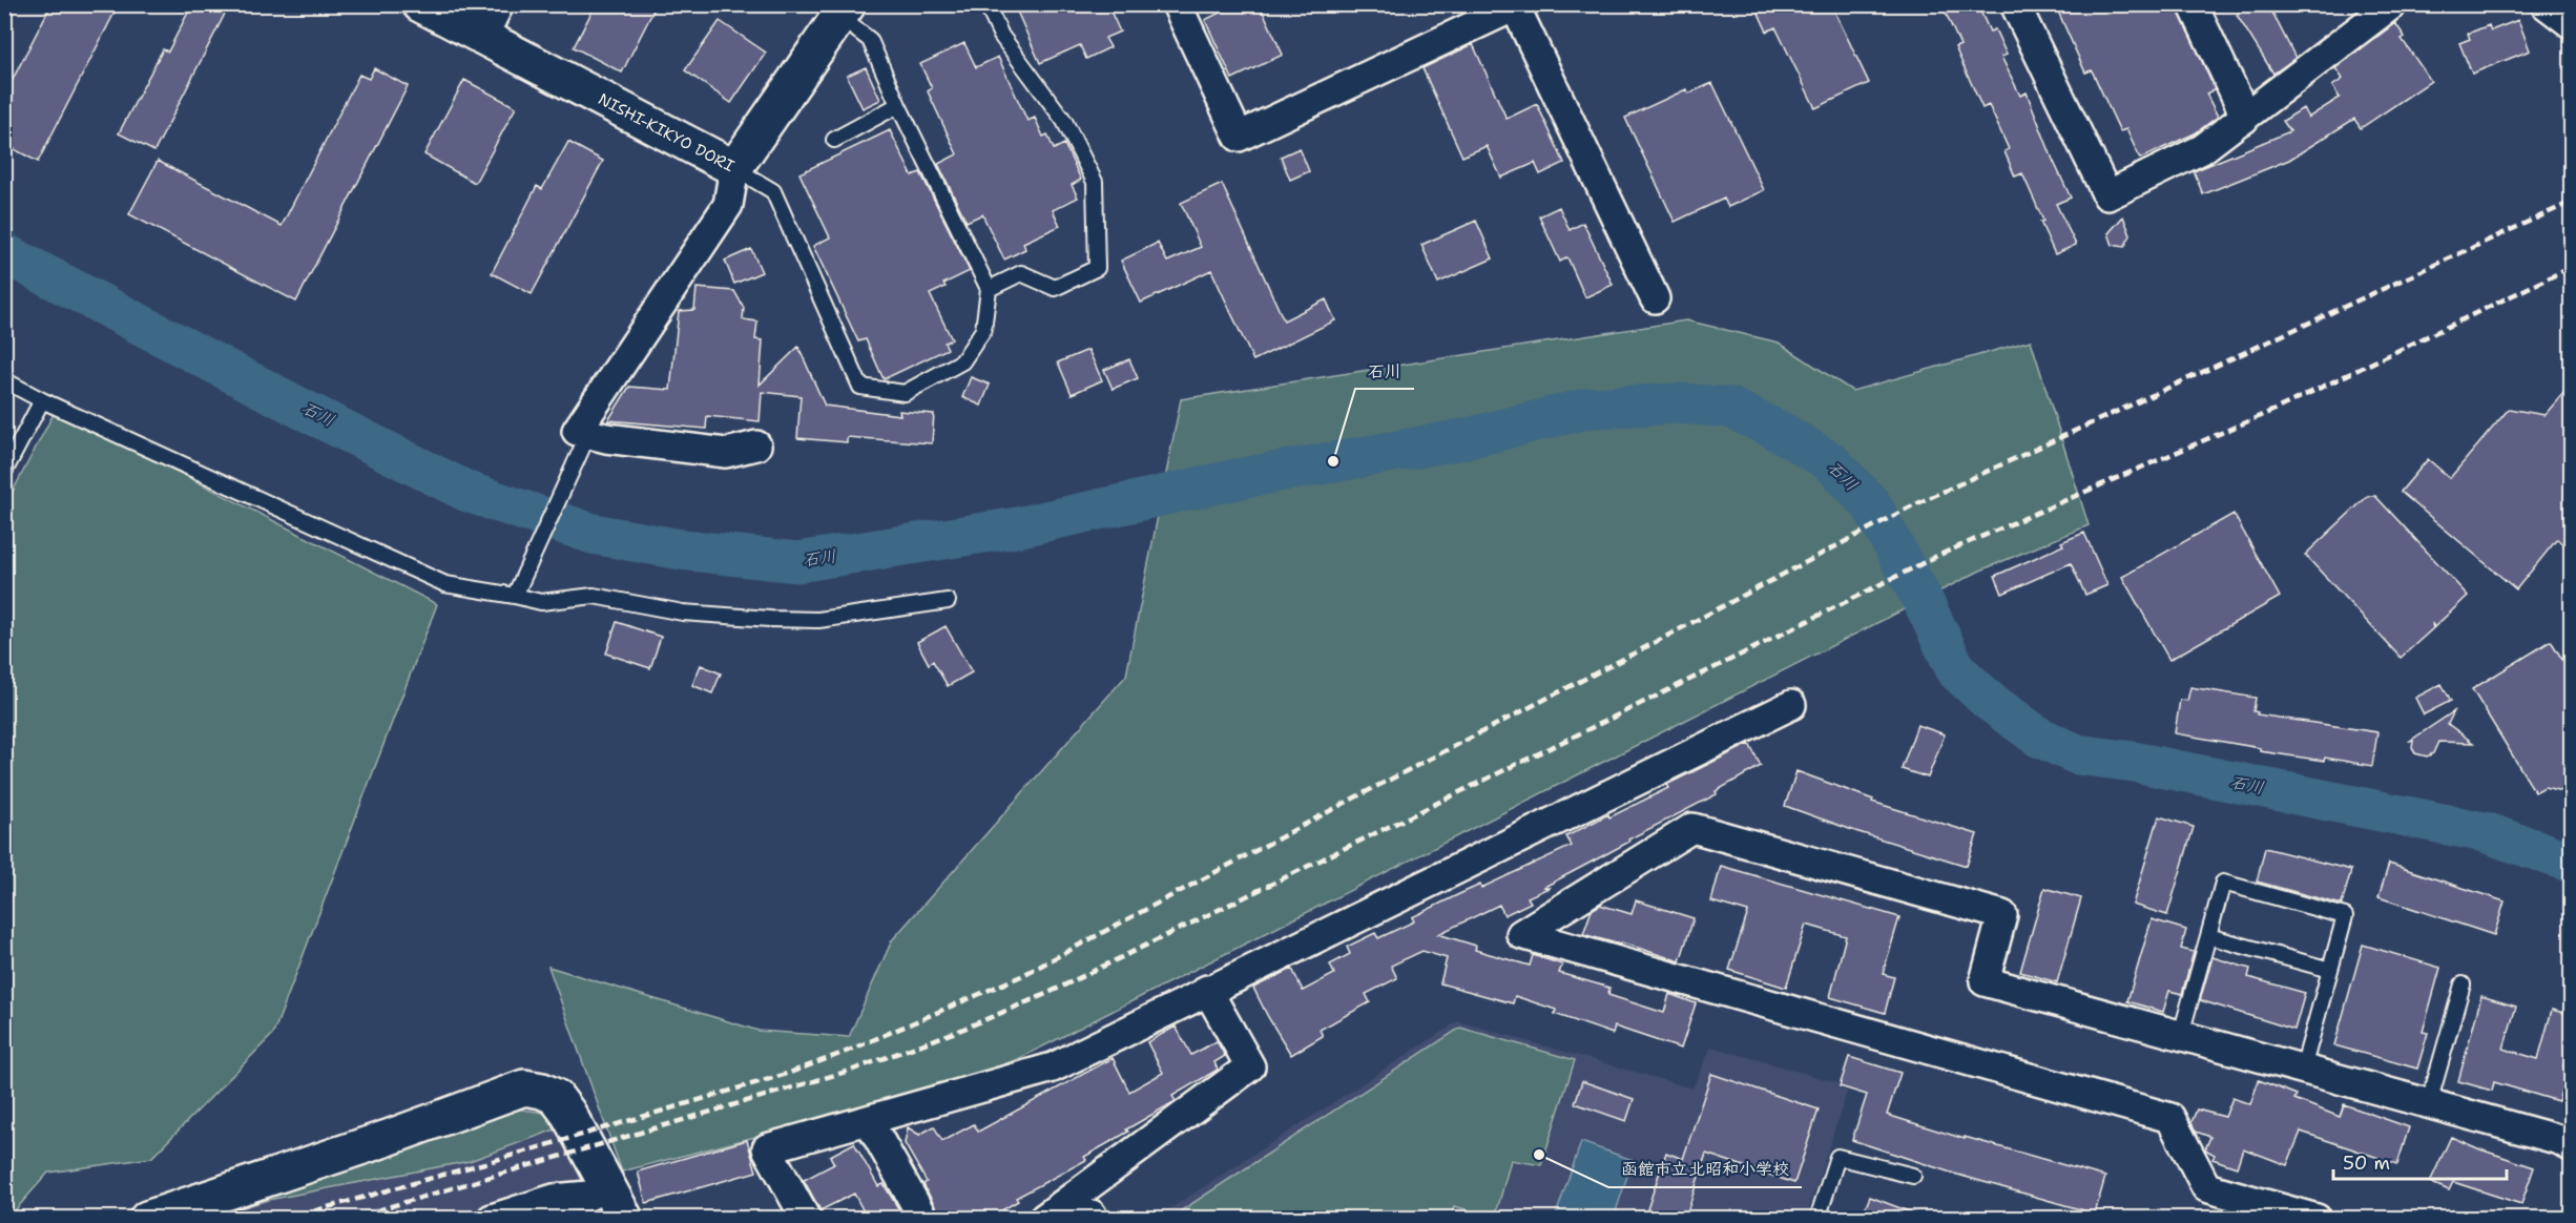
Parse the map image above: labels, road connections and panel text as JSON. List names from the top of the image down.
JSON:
{
  "streets": {
    "street": ["NISHI-KIKYO DORI"]
  },
  "water": ["石川"],
  "places": ["石川", "函館市立北昭和小学校"],
  "scale_bar": "50 m"
}
